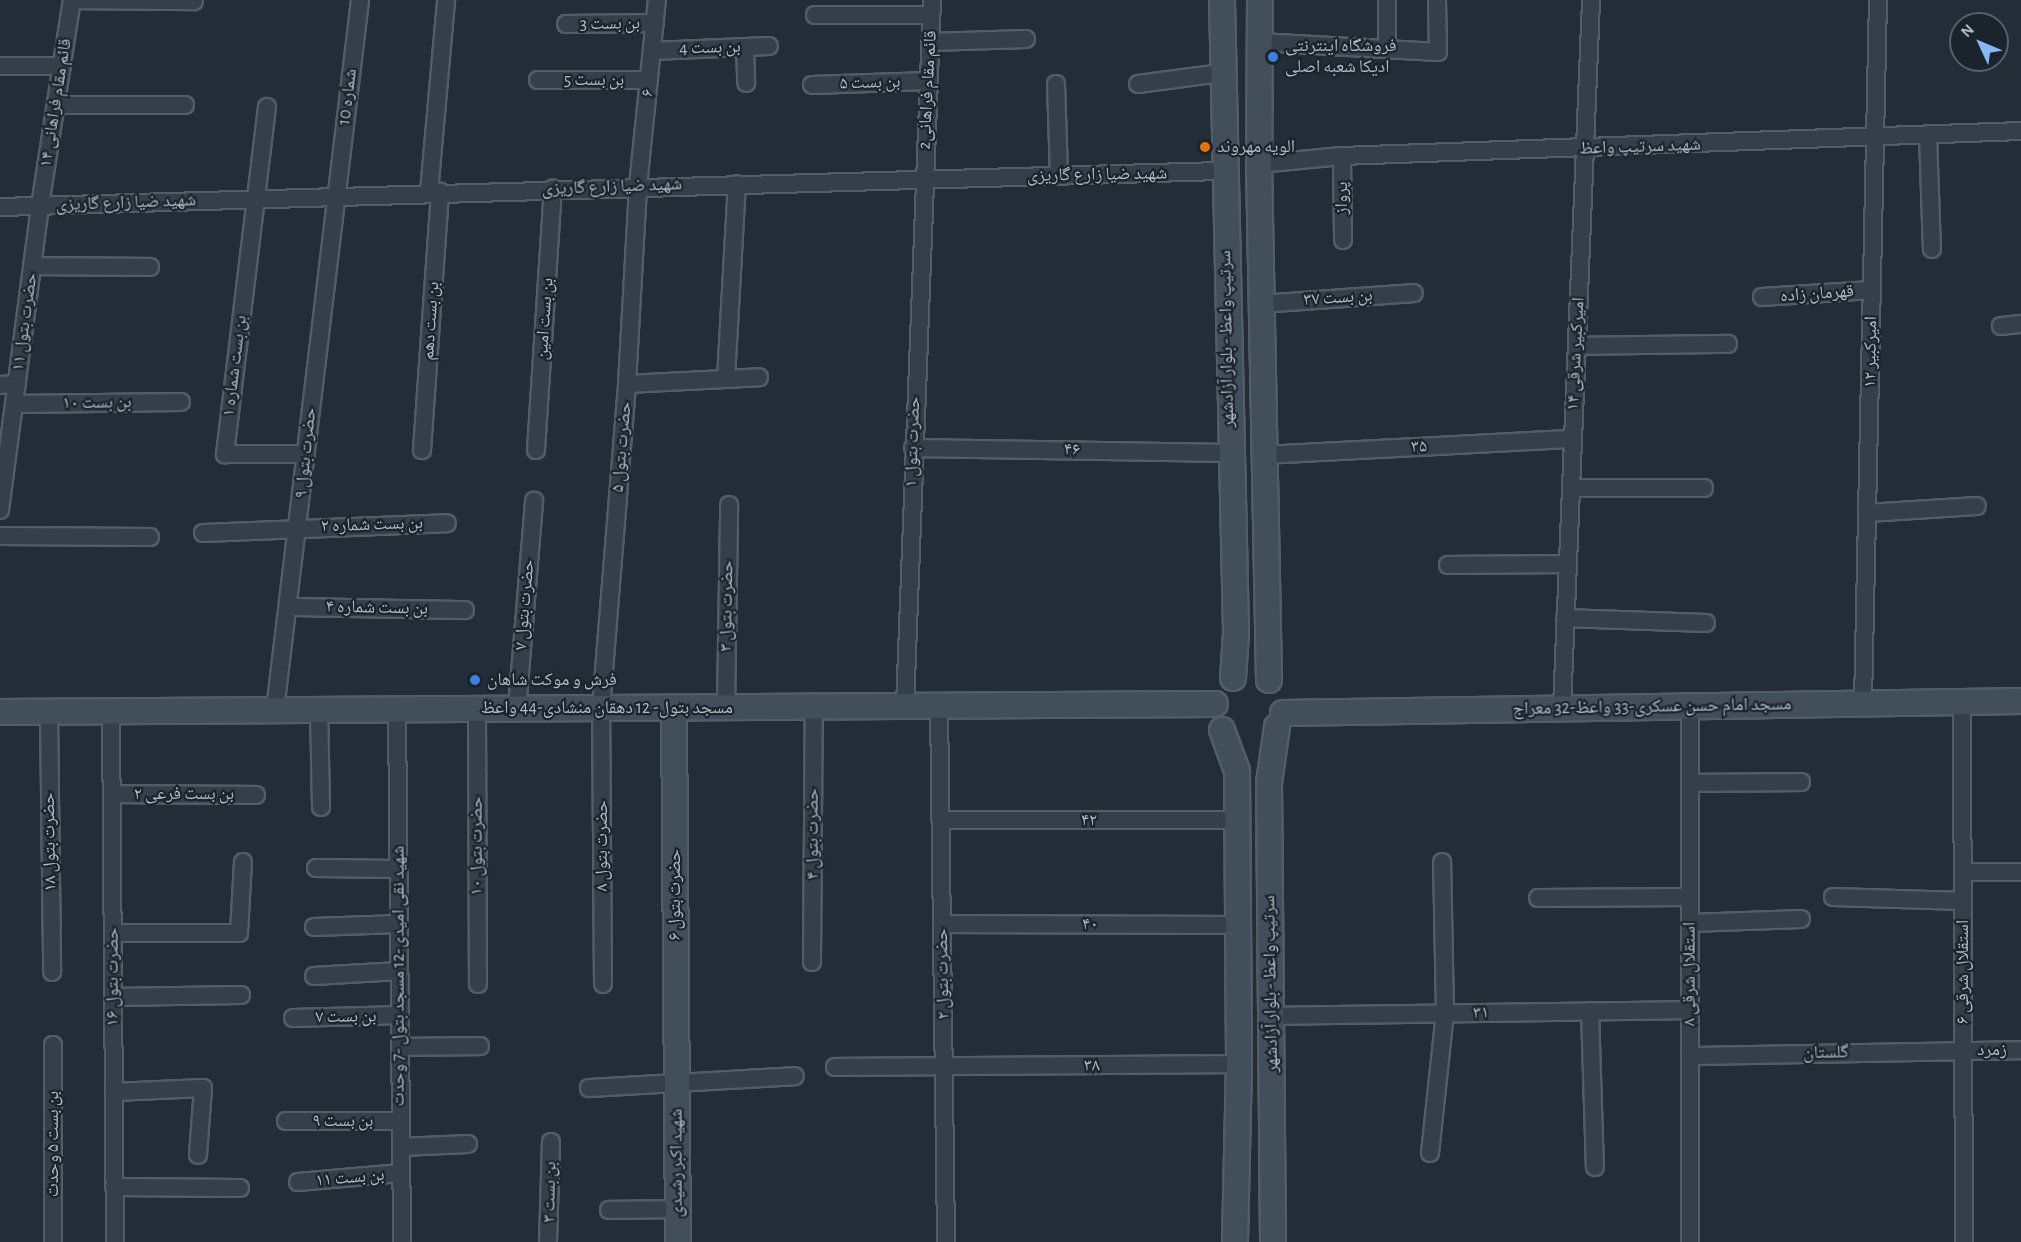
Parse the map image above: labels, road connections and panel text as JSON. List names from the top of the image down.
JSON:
{
  "streets": {
    "main road": [
      "سرتیپ واعظ - بلوار آزادشهر",
      "مسجد امام حسن عسکری-33 واعظ-32 معراج",
      "مسجد بتول- 12 دهقان منشادی-44 واعظ",
      "حضرت بتول ۶",
      "شهید اکبر رشیدی"
    ],
    "street": [
      "بن بست 3",
      "بن بست 4",
      "بن بست 5",
      "بن بست ۵",
      "2قائم مقام فراهانی",
      "۶",
      "شماره 10",
      "۱۴ قائم مقام فراهانی",
      "شهید سرتیپ واعظ",
      "شهید ضیا زارع گاریزی",
      "پرواز",
      "قهرمان زاده",
      "بن بست ۳۷",
      "بن بست امین",
      "بن بست دهم",
      "حضرت بتول ۱۱",
      "امیرکبیر ۱۲",
      "۱۴ امیرکبیر شرقی",
      "بن بست شماره ۱",
      "بن بست ۱۰",
      "حضرت بتول ۱",
      "حضرت بتول ۵",
      "۳۵",
      "۴۶",
      "حضرت بتول ۹",
      "بن بست شماره ۲",
      "حضرت بتول ۷",
      "حضرت بتول ۳",
      "بن بست شماره ۴",
      "بن بست فرعی ۲",
      "۴۲",
      "حضرت بتول ۴",
      "حضرت بتول ۱۸",
      "حضرت بتول ۱۰",
      "حضرت بتول ۸",
      "۴۰",
      "استقلال شرقی ۶",
      "حضرت بتول ۲",
      "استقلال شرقی ۸",
      "شهید نقی امیدی-12 مسجد بتول -7 وحدت",
      "حضرت بتول ۱۶",
      "۳۱",
      "بن بست ۷",
      "زمرد",
      "گلستان",
      "۳۸",
      "بن بست ۹",
      "بن بست ۵ وحدت",
      "بن بست ۱۱",
      "بن بست ۳"
    ]
  },
  "crossings": [
    ["بن بست 3", "۶"],
    ["بن بست 4", "۶"],
    ["بن بست 5", "۶"],
    ["بن بست ۵", "2قائم مقام فراهانی"],
    ["2قائم مقام فراهانی", "شهید ضیا زارع گاریزی"],
    ["2قائم مقام فراهانی", "حضرت بتول ۱"],
    ["۶", "شهید ضیا زارع گاریزی"],
    ["۶", "حضرت بتول ۵"],
    ["شماره 10", "شهید ضیا زارع گاریزی"],
    ["شماره 10", "حضرت بتول ۹"],
    ["۱۴ قائم مقام فراهانی", "شهید ضیا زارع گاریزی"],
    ["۱۴ قائم مقام فراهانی", "حضرت بتول ۱۱"],
    ["شهید سرتیپ واعظ", "پرواز"],
    ["شهید سرتیپ واعظ", "سرتیپ واعظ - بلوار آزادشهر"],
    ["شهید سرتیپ واعظ", "امیرکبیر ۱۲"],
    ["شهید سرتیپ واعظ", "۱۴ امیرکبیر شرقی"],
    ["شهید ضیا زارع گاریزی", "بن بست امین"],
    ["شهید ضیا زارع گاریزی", "بن بست دهم"],
    ["شهید ضیا زارع گاریزی", "حضرت بتول ۱۱"],
    ["شهید ضیا زارع گاریزی", "سرتیپ واعظ - بلوار آزادشهر"],
    ["شهید ضیا زارع گاریزی", "بن بست شماره ۱"],
    ["شهید ضیا زارع گاریزی", "حضرت بتول ۱"],
    ["شهید ضیا زارع گاریزی", "حضرت بتول ۵"],
    ["شهید ضیا زارع گاریزی", "حضرت بتول ۹"],
    ["قهرمان زاده", "امیرکبیر ۱۲"],
    ["بن بست ۳۷", "سرتیپ واعظ - بلوار آزادشهر"],
    ["حضرت بتول ۱۱", "بن بست ۱۰"],
    ["سرتیپ واعظ - بلوار آزادشهر", "۳۵"],
    ["سرتیپ واعظ - بلوار آزادشهر", "۴۶"],
    ["سرتیپ واعظ - بلوار آزادشهر", "مسجد امام حسن عسکری-33 واعظ-32 معراج"],
    ["سرتیپ واعظ - بلوار آزادشهر", "مسجد بتول- 12 دهقان منشادی-44 واعظ"],
    ["سرتیپ واعظ - بلوار آزادشهر", "۴۲"],
    ["سرتیپ واعظ - بلوار آزادشهر", "۴۰"],
    ["سرتیپ واعظ - بلوار آزادشهر", "۳۱"],
    ["سرتیپ واعظ - بلوار آزادشهر", "۳۸"],
    ["امیرکبیر ۱۲", "مسجد امام حسن عسکری-33 واعظ-32 معراج"],
    ["۱۴ امیرکبیر شرقی", "۳۵"],
    ["۱۴ امیرکبیر شرقی", "مسجد امام حسن عسکری-33 واعظ-32 معراج"],
    ["بن بست شماره ۱", "حضرت بتول ۹"],
    ["حضرت بتول ۱", "۴۶"],
    ["حضرت بتول ۱", "مسجد بتول- 12 دهقان منشادی-44 واعظ"],
    ["حضرت بتول ۵", "مسجد بتول- 12 دهقان منشادی-44 واعظ"],
    ["حضرت بتول ۵", "حضرت بتول ۸"],
    ["حضرت بتول ۹", "بن بست شماره ۲"],
    ["حضرت بتول ۹", "بن بست شماره ۴"],
    ["حضرت بتول ۹", "مسجد بتول- 12 دهقان منشادی-44 واعظ"],
    ["حضرت بتول ۷", "مسجد بتول- 12 دهقان منشادی-44 واعظ"],
    ["حضرت بتول ۳", "مسجد بتول- 12 دهقان منشادی-44 واعظ"],
    ["مسجد امام حسن عسکری-33 واعظ-32 معراج", "مسجد بتول- 12 دهقان منشادی-44 واعظ"],
    ["مسجد امام حسن عسکری-33 واعظ-32 معراج", "استقلال شرقی ۶"],
    ["مسجد امام حسن عسکری-33 واعظ-32 معراج", "استقلال شرقی ۸"],
    ["مسجد بتول- 12 دهقان منشادی-44 واعظ", "حضرت بتول ۴"],
    ["مسجد بتول- 12 دهقان منشادی-44 واعظ", "حضرت بتول ۱۸"],
    ["مسجد بتول- 12 دهقان منشادی-44 واعظ", "حضرت بتول ۱۰"],
    ["مسجد بتول- 12 دهقان منشادی-44 واعظ", "حضرت بتول ۸"],
    ["مسجد بتول- 12 دهقان منشادی-44 واعظ", "حضرت بتول ۶"],
    ["مسجد بتول- 12 دهقان منشادی-44 واعظ", "حضرت بتول ۲"],
    ["مسجد بتول- 12 دهقان منشادی-44 واعظ", "شهید نقی امیدی-12 مسجد بتول -7 وحدت"],
    ["مسجد بتول- 12 دهقان منشادی-44 واعظ", "حضرت بتول ۱۶"],
    ["بن بست فرعی ۲", "حضرت بتول ۱۶"],
    ["۴۲", "حضرت بتول ۲"],
    ["حضرت بتول ۶", "شهید اکبر رشیدی"],
    ["۴۰", "حضرت بتول ۲"],
    ["استقلال شرقی ۶", "زمرد"],
    ["استقلال شرقی ۶", "گلستان"],
    ["حضرت بتول ۲", "۳۸"],
    ["استقلال شرقی ۸", "۳۱"],
    ["استقلال شرقی ۸", "گلستان"],
    ["شهید نقی امیدی-12 مسجد بتول -7 وحدت", "بن بست ۷"],
    ["شهید نقی امیدی-12 مسجد بتول -7 وحدت", "بن بست ۹"],
    ["شهید نقی امیدی-12 مسجد بتول -7 وحدت", "بن بست ۱۱"],
    ["زمرد", "گلستان"]
  ],
  "places": ["فروشگاه اینترنتی ادیکا شعبه اصلی", "الویه مهروند", "فرش و موکت شاهان"],
  "north": "top left"
}
